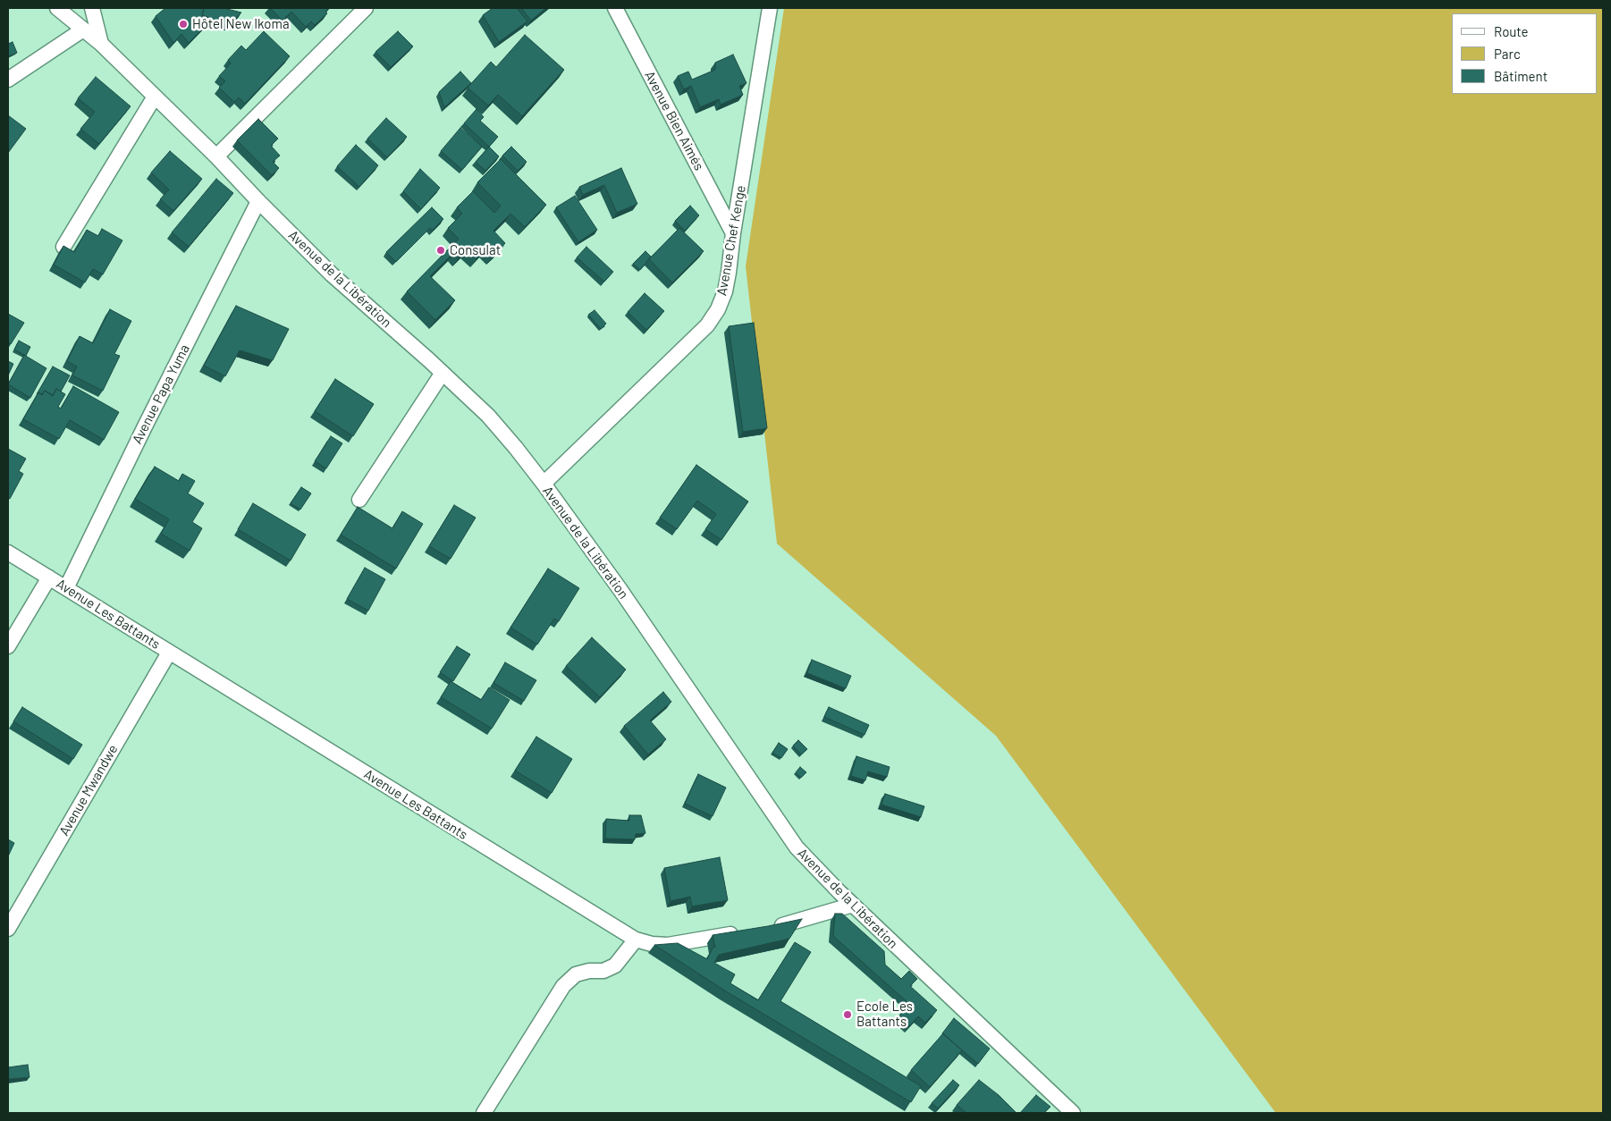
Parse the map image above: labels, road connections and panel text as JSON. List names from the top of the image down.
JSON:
{
  "streets": {
    "street": [
      "Avenue Bien Aimés",
      "Avenue Chef Kenge",
      "Avenue de la Libération",
      "Avenue Papa Yuma",
      "Avenue Les Battants",
      "Avenue Mwandwe"
    ]
  },
  "crossings": [
    ["Avenue Bien Aimés", "Avenue Chef Kenge"],
    ["Avenue Chef Kenge", "Avenue de la Libération"],
    ["Avenue de la Libération", "Avenue Papa Yuma"],
    ["Avenue Papa Yuma", "Avenue Les Battants"],
    ["Avenue Les Battants", "Avenue Mwandwe"]
  ],
  "places": ["Hôtel New Ikoma", "Consulat", "Ecole Les Battants"],
  "legend": ["Route", "Parc", "Bâtiment"]
}
